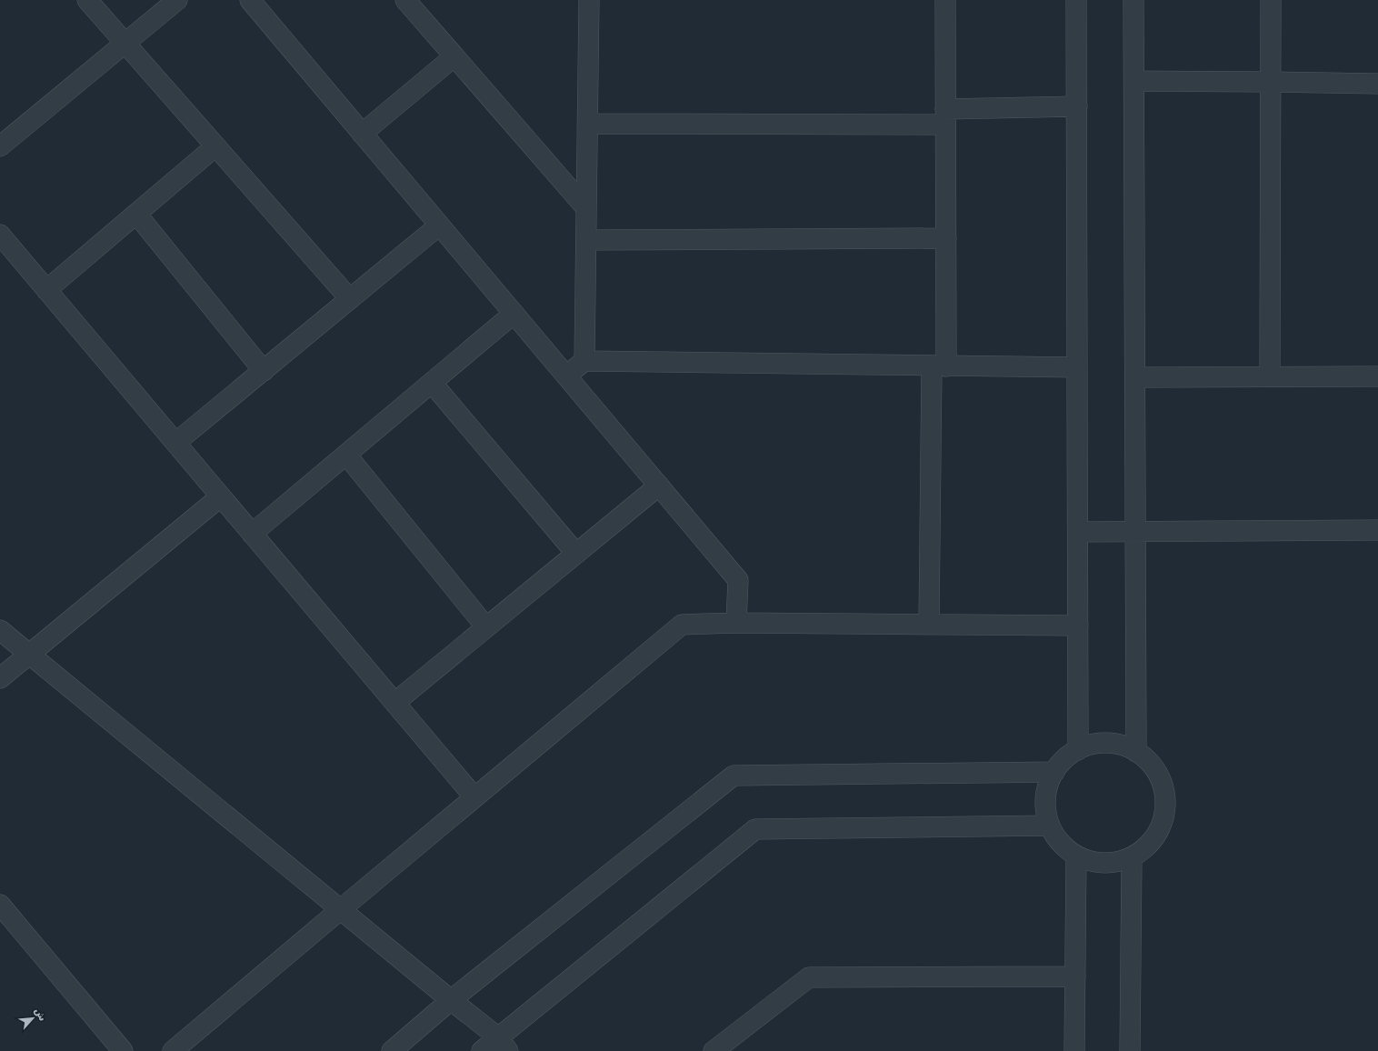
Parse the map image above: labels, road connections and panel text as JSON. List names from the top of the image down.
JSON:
{
  "north": "top right"
}
